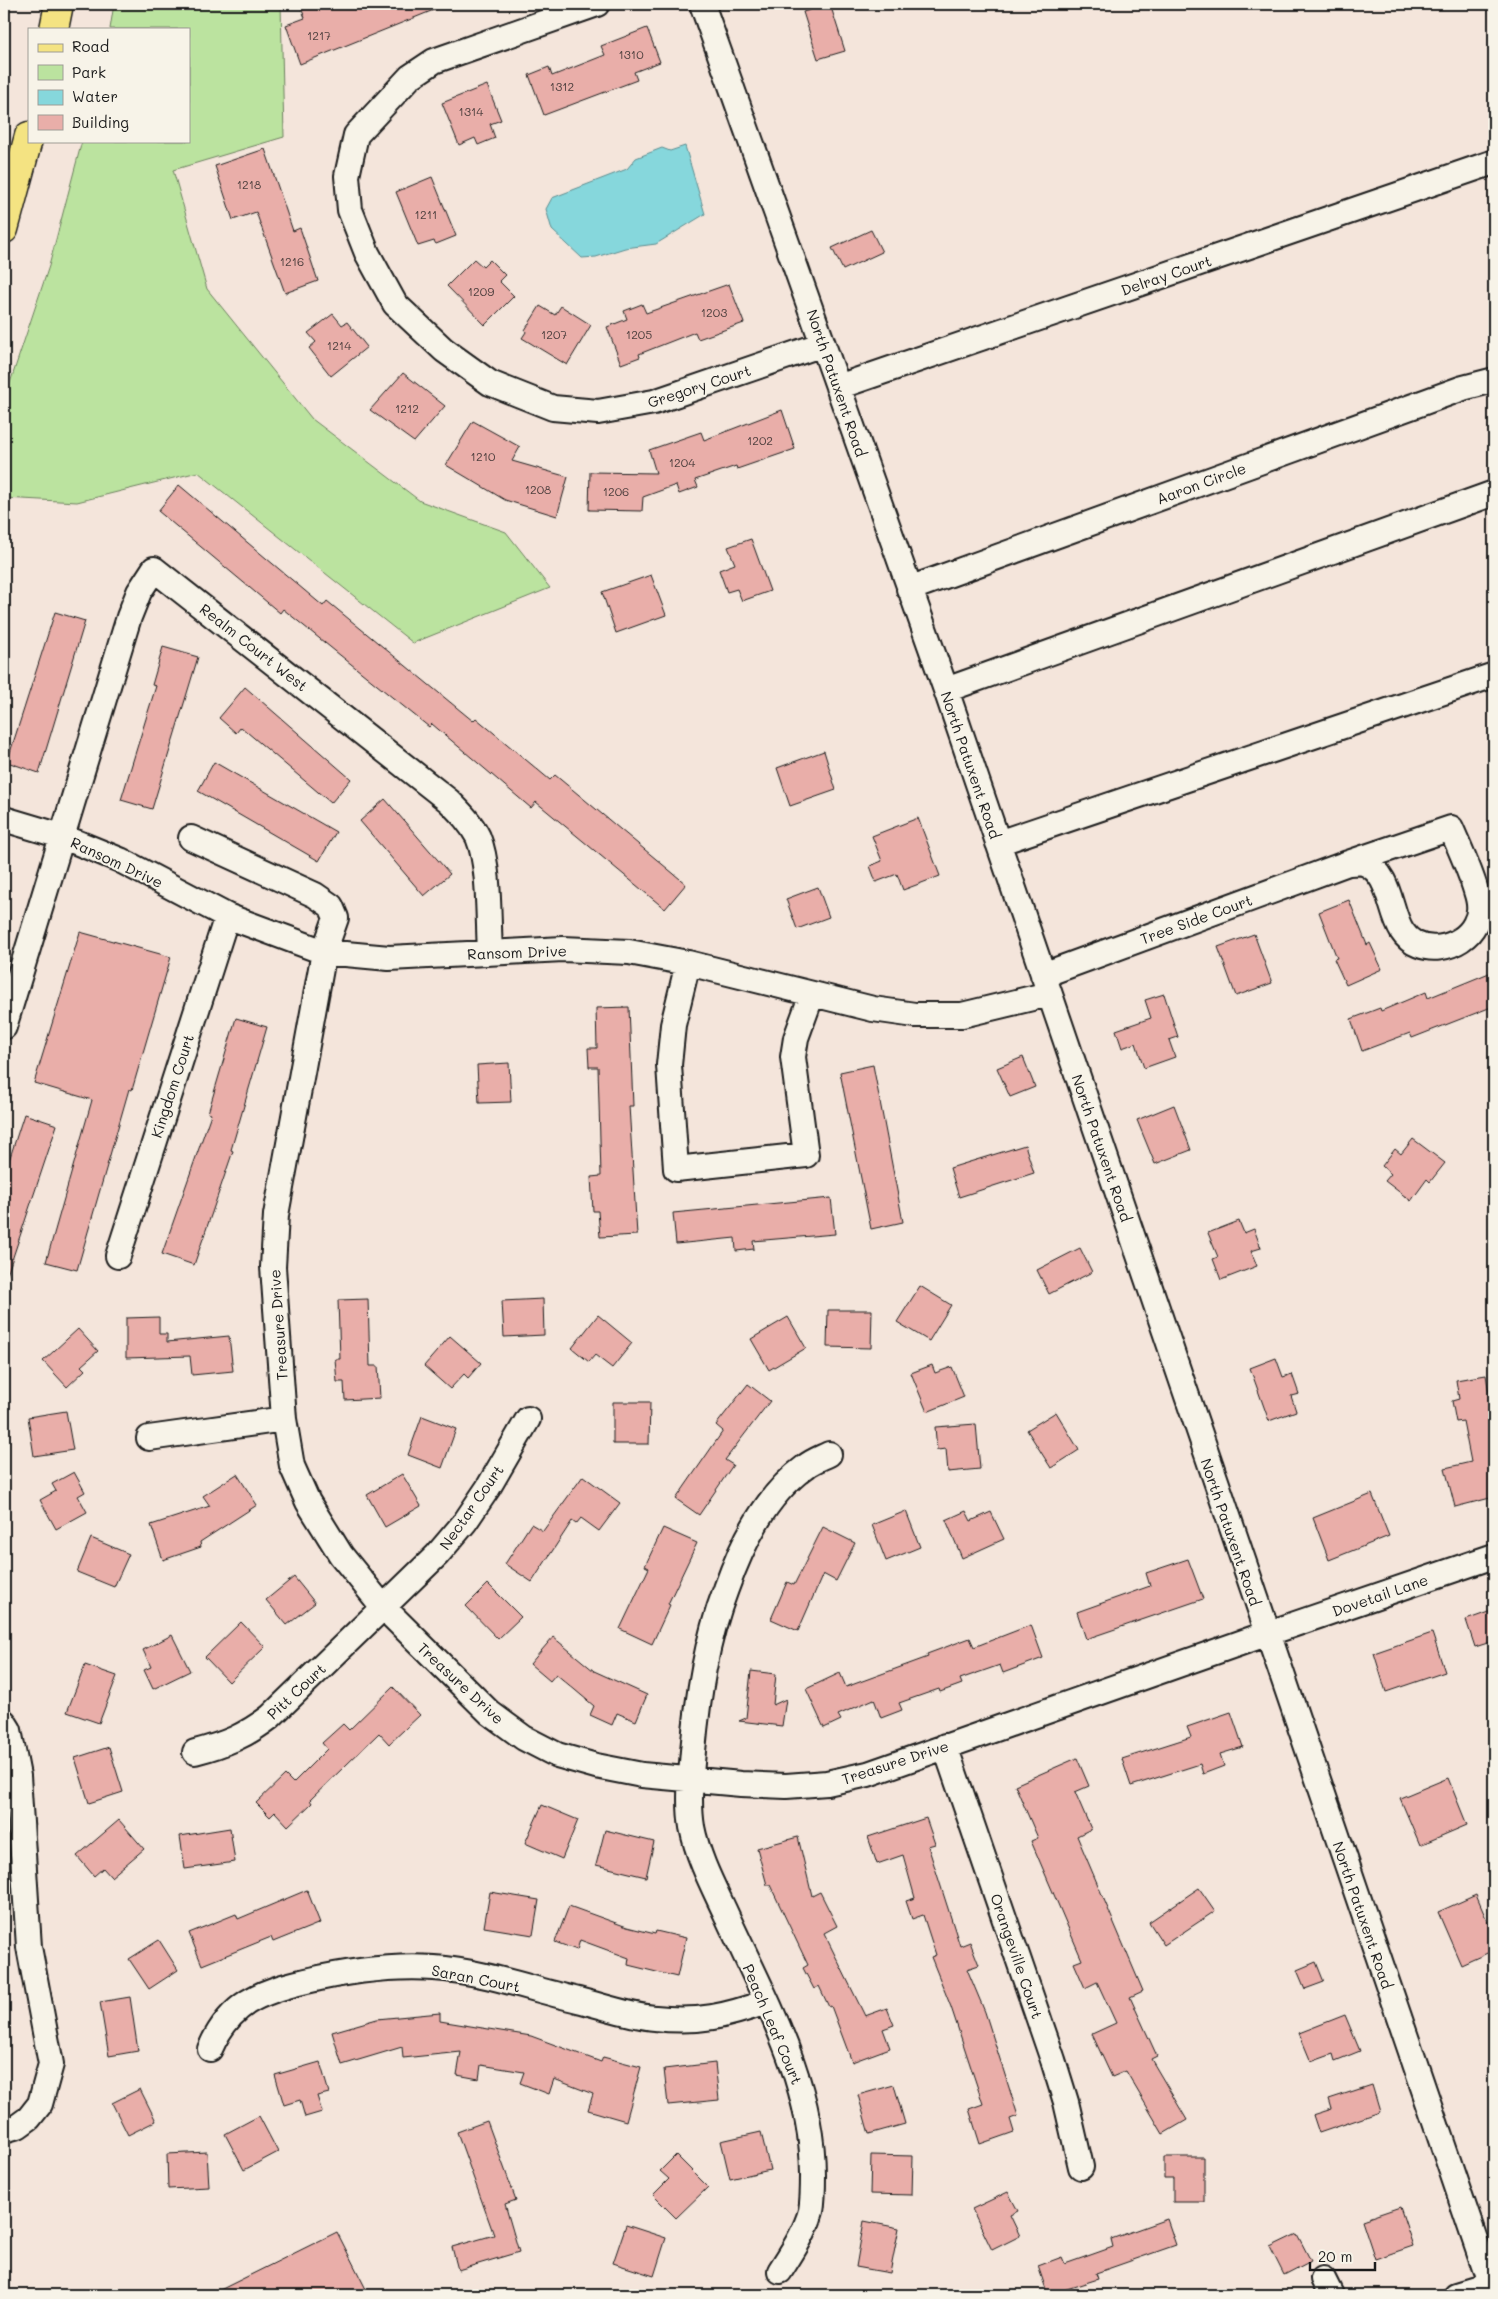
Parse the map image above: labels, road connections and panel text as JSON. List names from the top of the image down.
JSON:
{
  "streets": {
    "street": [
      "Delray Court",
      "North Patuxent Road",
      "Gregory Court",
      "Aaron Circle",
      "Realm Court West",
      "Ransom Drive",
      "Tree Side Court",
      "Kingdom Court",
      "Treasure Drive",
      "Nectar Court",
      "Dovetail Lane",
      "Pitt Court",
      "Orangeville Court",
      "Saran Court",
      "Peach Leaf Court"
    ]
  },
  "crossings": [
    ["Delray Court", "North Patuxent Road"],
    ["North Patuxent Road", "Gregory Court"],
    ["North Patuxent Road", "Aaron Circle"],
    ["North Patuxent Road", "Ransom Drive"],
    ["North Patuxent Road", "Tree Side Court"],
    ["North Patuxent Road", "Treasure Drive"],
    ["North Patuxent Road", "Dovetail Lane"],
    ["Realm Court West", "Ransom Drive"],
    ["Ransom Drive", "Tree Side Court"],
    ["Ransom Drive", "Kingdom Court"],
    ["Ransom Drive", "Treasure Drive"],
    ["Treasure Drive", "Nectar Court"],
    ["Treasure Drive", "Dovetail Lane"],
    ["Treasure Drive", "Pitt Court"],
    ["Treasure Drive", "Orangeville Court"],
    ["Treasure Drive", "Peach Leaf Court"],
    ["Nectar Court", "Pitt Court"],
    ["Saran Court", "Peach Leaf Court"]
  ],
  "house_numbers": [
    "1217",
    "1310",
    "1312",
    "1314",
    "1218",
    "1211",
    "1216",
    "1209",
    "1203",
    "1207",
    "1205",
    "1214",
    "1212",
    "1202",
    "1210",
    "1204",
    "1208",
    "1206"
  ],
  "legend": [
    "Road",
    "Park",
    "Water",
    "Building"
  ],
  "scale_bar": "20 m"
}
